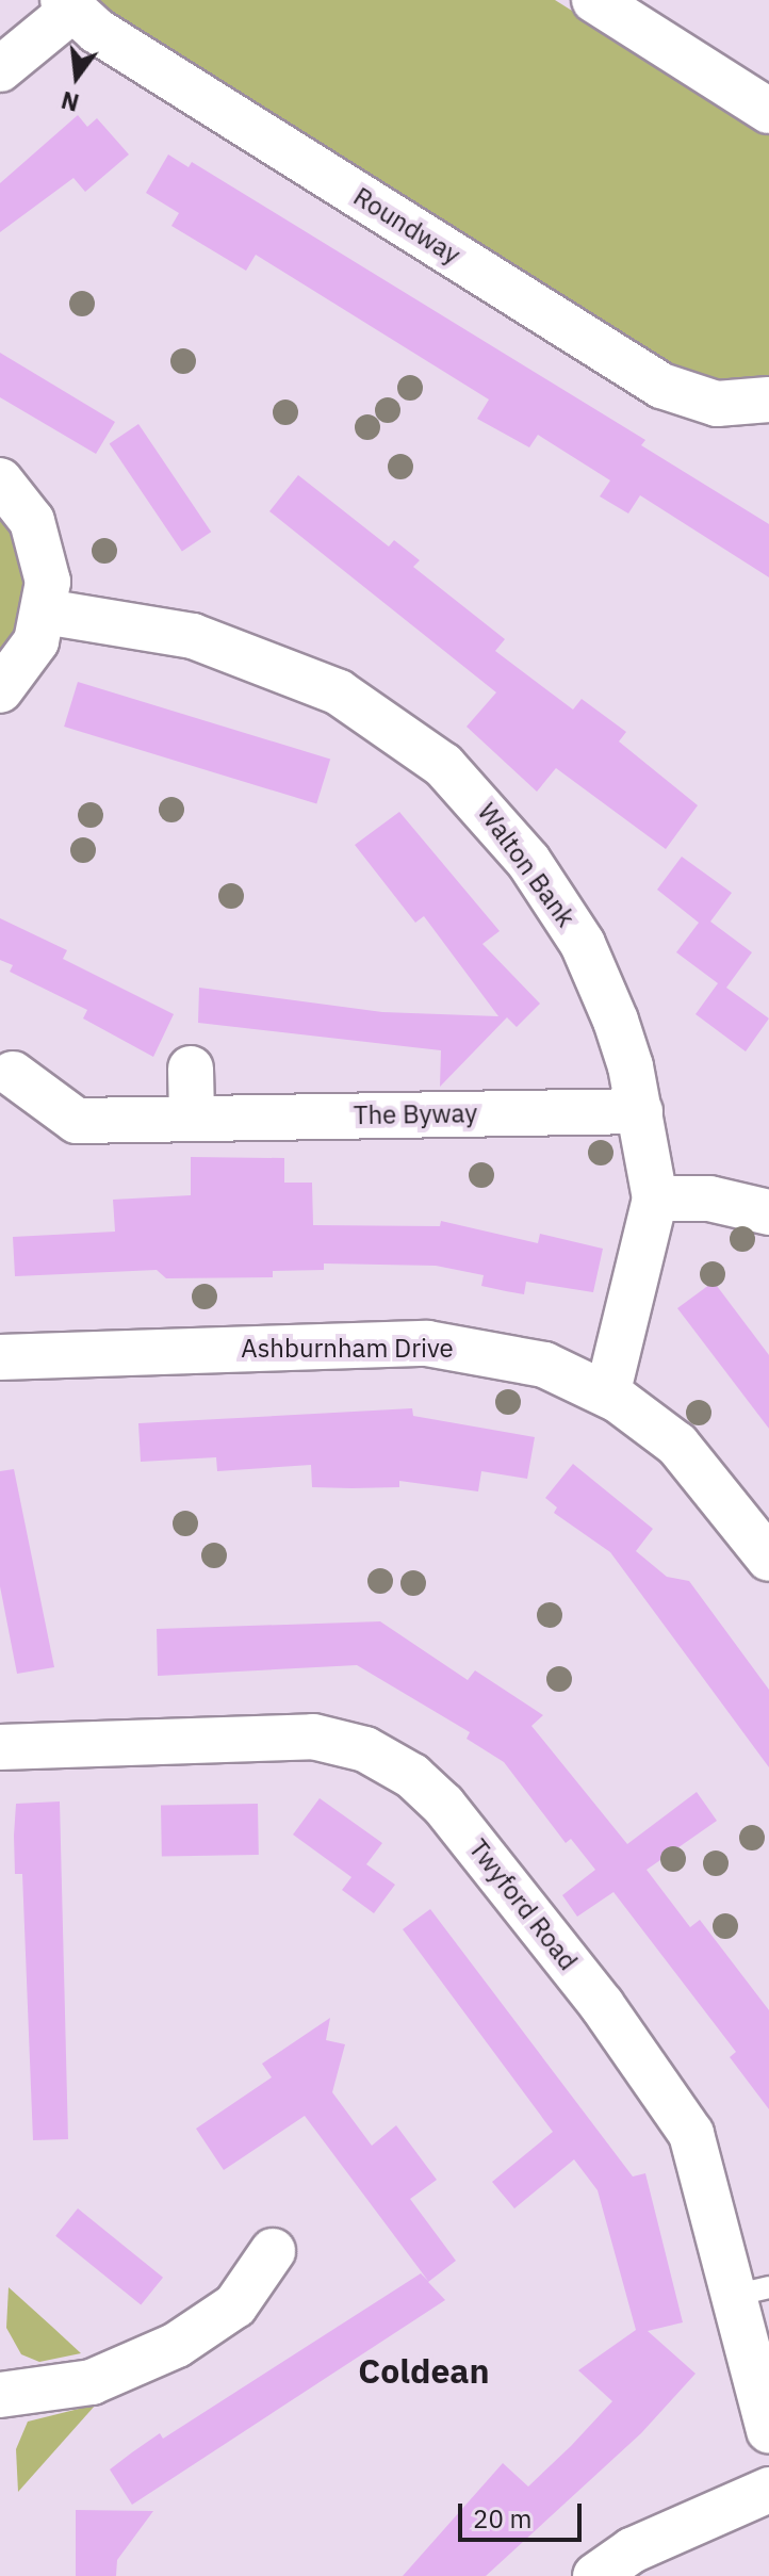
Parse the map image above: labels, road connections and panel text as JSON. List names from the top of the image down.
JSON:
{
  "streets": {
    "street": [
      "Roundway",
      "Walton Bank",
      "The Byway",
      "Ashburnham Drive",
      "Twyford Road"
    ]
  },
  "crossings": [
    ["Walton Bank", "The Byway"],
    ["Walton Bank", "Ashburnham Drive"]
  ],
  "districts": ["Coldean"],
  "scale_bar": "20 m",
  "north": "bottom"
}
